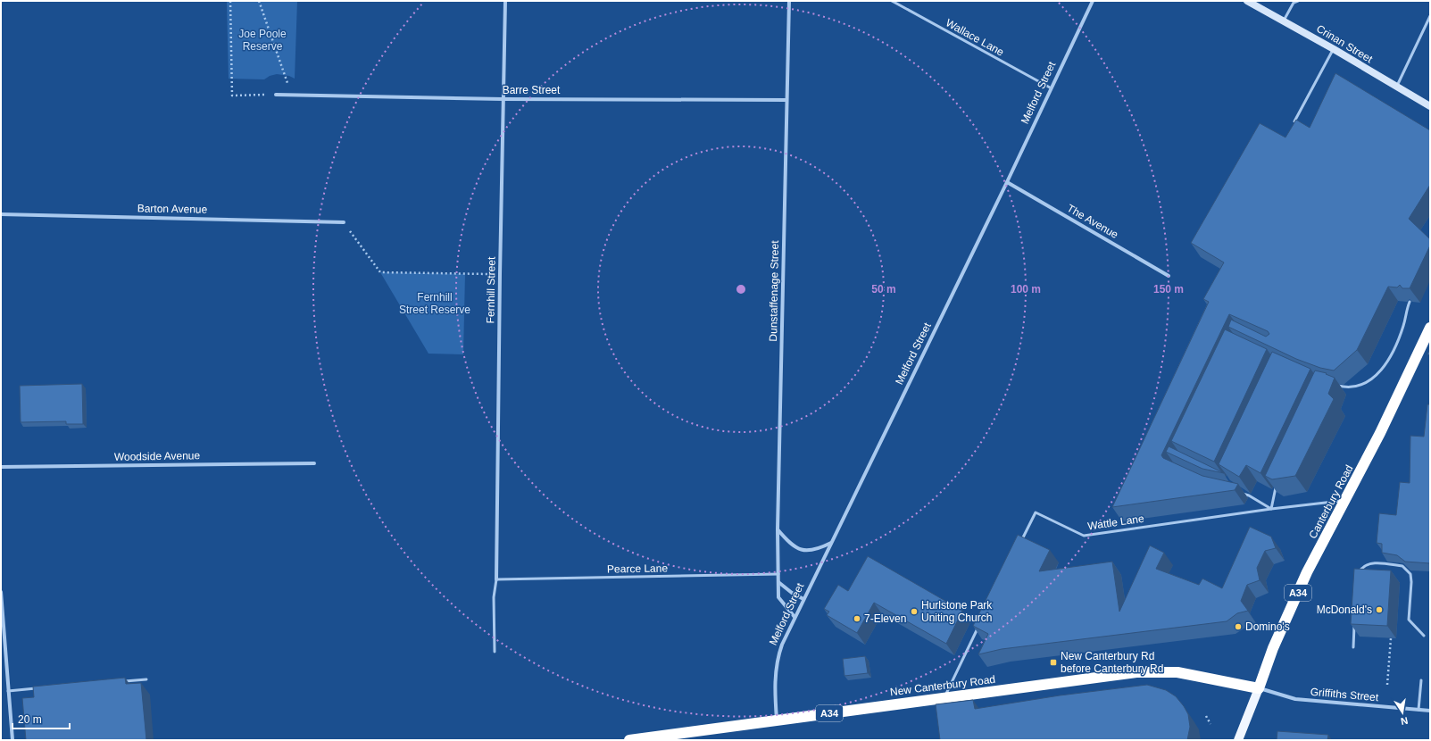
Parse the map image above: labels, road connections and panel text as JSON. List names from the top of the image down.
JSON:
{
  "streets": {
    "highway": ["Canterbury Road", "A34", "New Canterbury Road"],
    "street": [
      "Crinan Street",
      "Barre Street",
      "Melford Street",
      "Barton Avenue",
      "The Avenue",
      "Fernhill Street",
      "Dunstaffenage Street",
      "Woodside Avenue",
      "Griffiths Street"
    ],
    "lane": ["Wallace Lane", "Wattle Lane", "Pearce Lane"]
  },
  "crossings": [
    ["Wallace Lane", "Melford Street"],
    ["Barre Street", "Fernhill Street"],
    ["Barre Street", "Dunstaffenage Street"],
    ["Melford Street", "The Avenue"],
    ["Melford Street", "Dunstaffenage Street"],
    ["Melford Street", "New Canterbury Road"],
    ["Fernhill Street", "Pearce Lane"],
    ["Dunstaffenage Street", "Pearce Lane"],
    ["Canterbury Road", "Wattle Lane"],
    ["Canterbury Road", "New Canterbury Road"],
    ["Canterbury Road", "Griffiths Street"],
    ["New Canterbury Road", "Griffiths Street"]
  ],
  "parks": ["Joe Poole Reserve", "Fernhill Street Reserve"],
  "places": {
    "other": [
      "McDonald's",
      "Hurlstone Park Uniting Church",
      "7-Eleven",
      "Domino's"
    ],
    "transit": ["New Canterbury Rd before Canterbury Rd"]
  },
  "scale_bar": "20 m",
  "north": "bottom",
  "rings": ["50 m", "100 m", "150 m"]
}
